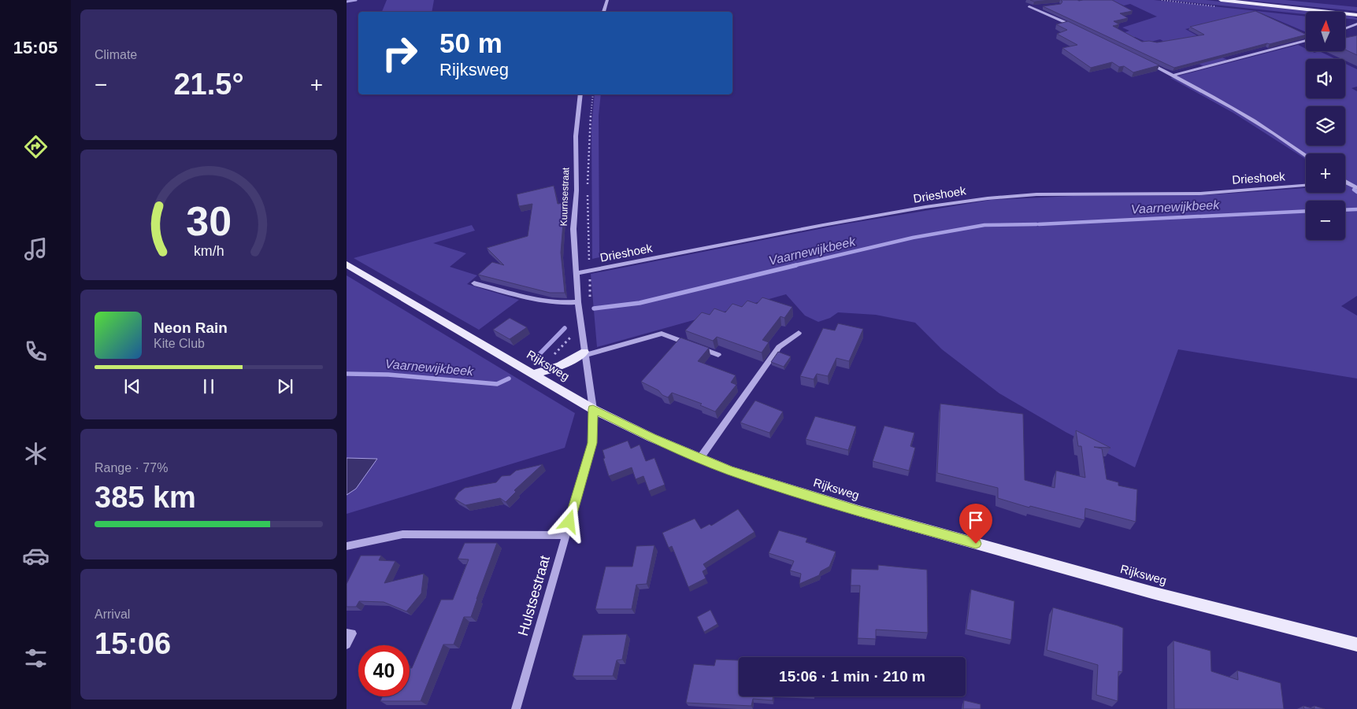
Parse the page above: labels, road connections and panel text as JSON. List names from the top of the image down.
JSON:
{
  "streets": {
    "main road": ["Rijksweg"],
    "street": ["Drieshoek", "Kuurnsestraat", "Hulstsestraat"]
  },
  "crossings": [
    ["Drieshoek", "Kuurnsestraat"],
    ["Kuurnsestraat", "Hulstsestraat"],
    ["Rijksweg", "Hulstsestraat"]
  ],
  "water": ["Vaarnewijkbeek"],
  "north": "top",
  "page": {
    "tabs": "15:05",
    "tile": [
      "Climate",
      ["Range · 77%", "385 km"],
      ["Arrival", "15:06"]
    ],
    "map_buttons": ["+", "−"],
    "turn": ["50 m", "Rijksweg"],
    "heat": ["−", "21.5°", "+"],
    "song": ["Neon Rain", "Kite Club"],
    "limit": "40",
    "trip": "15:06 · 1 min · 210 m",
    "gauge": ["30", "km/h"]
  }
}
